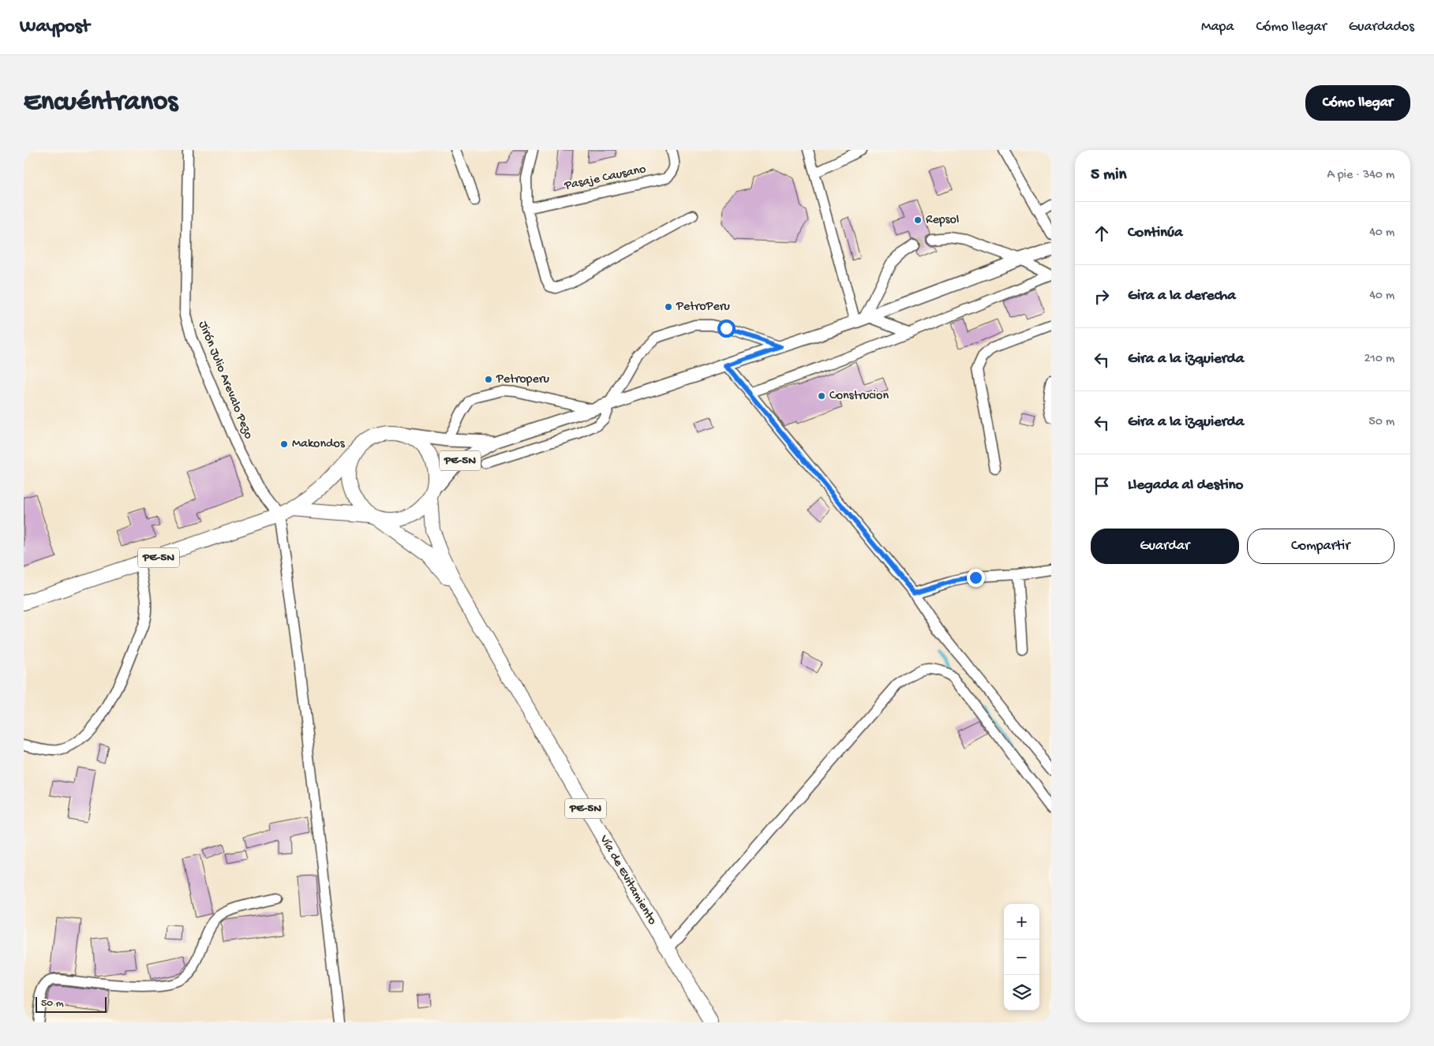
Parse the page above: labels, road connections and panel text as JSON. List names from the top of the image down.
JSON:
{
  "streets": {
    "highway": ["PE-5N", "Vía de Evitamiento"],
    "street": ["Pasaje Causano", "Jirón Julio Arevalo Pezo"]
  },
  "crossings": [
    ["Jirón Julio Arevalo Pezo", "PE-5N"],
    ["PE-5N", "Vía de Evitamiento"]
  ],
  "places": [
    "Repsol",
    "PetroPeru",
    "Petroperu",
    "Construcion",
    "Makondos"
  ],
  "scale_bar": "50 m",
  "page": {
    "header": "Waypost",
    "nav": ["Mapa", "Cómo llegar", "Guardados"],
    "buttons": [
      "Cómo llegar",
      ["Guardar", "Compartir"]
    ],
    "title": "Encuéntranos",
    "heading": ["5 min", "A pie · 340 m"],
    "list": [
      ["Continúa", "40 m"],
      ["Gira a la derecha", "40 m"],
      ["Gira a la izquierda", "210 m"],
      ["Gira a la izquierda", "50 m"],
      "Llegada al destino"
    ],
    "map_buttons": ["+", "−"],
    "scale": "50 m"
  }
}
